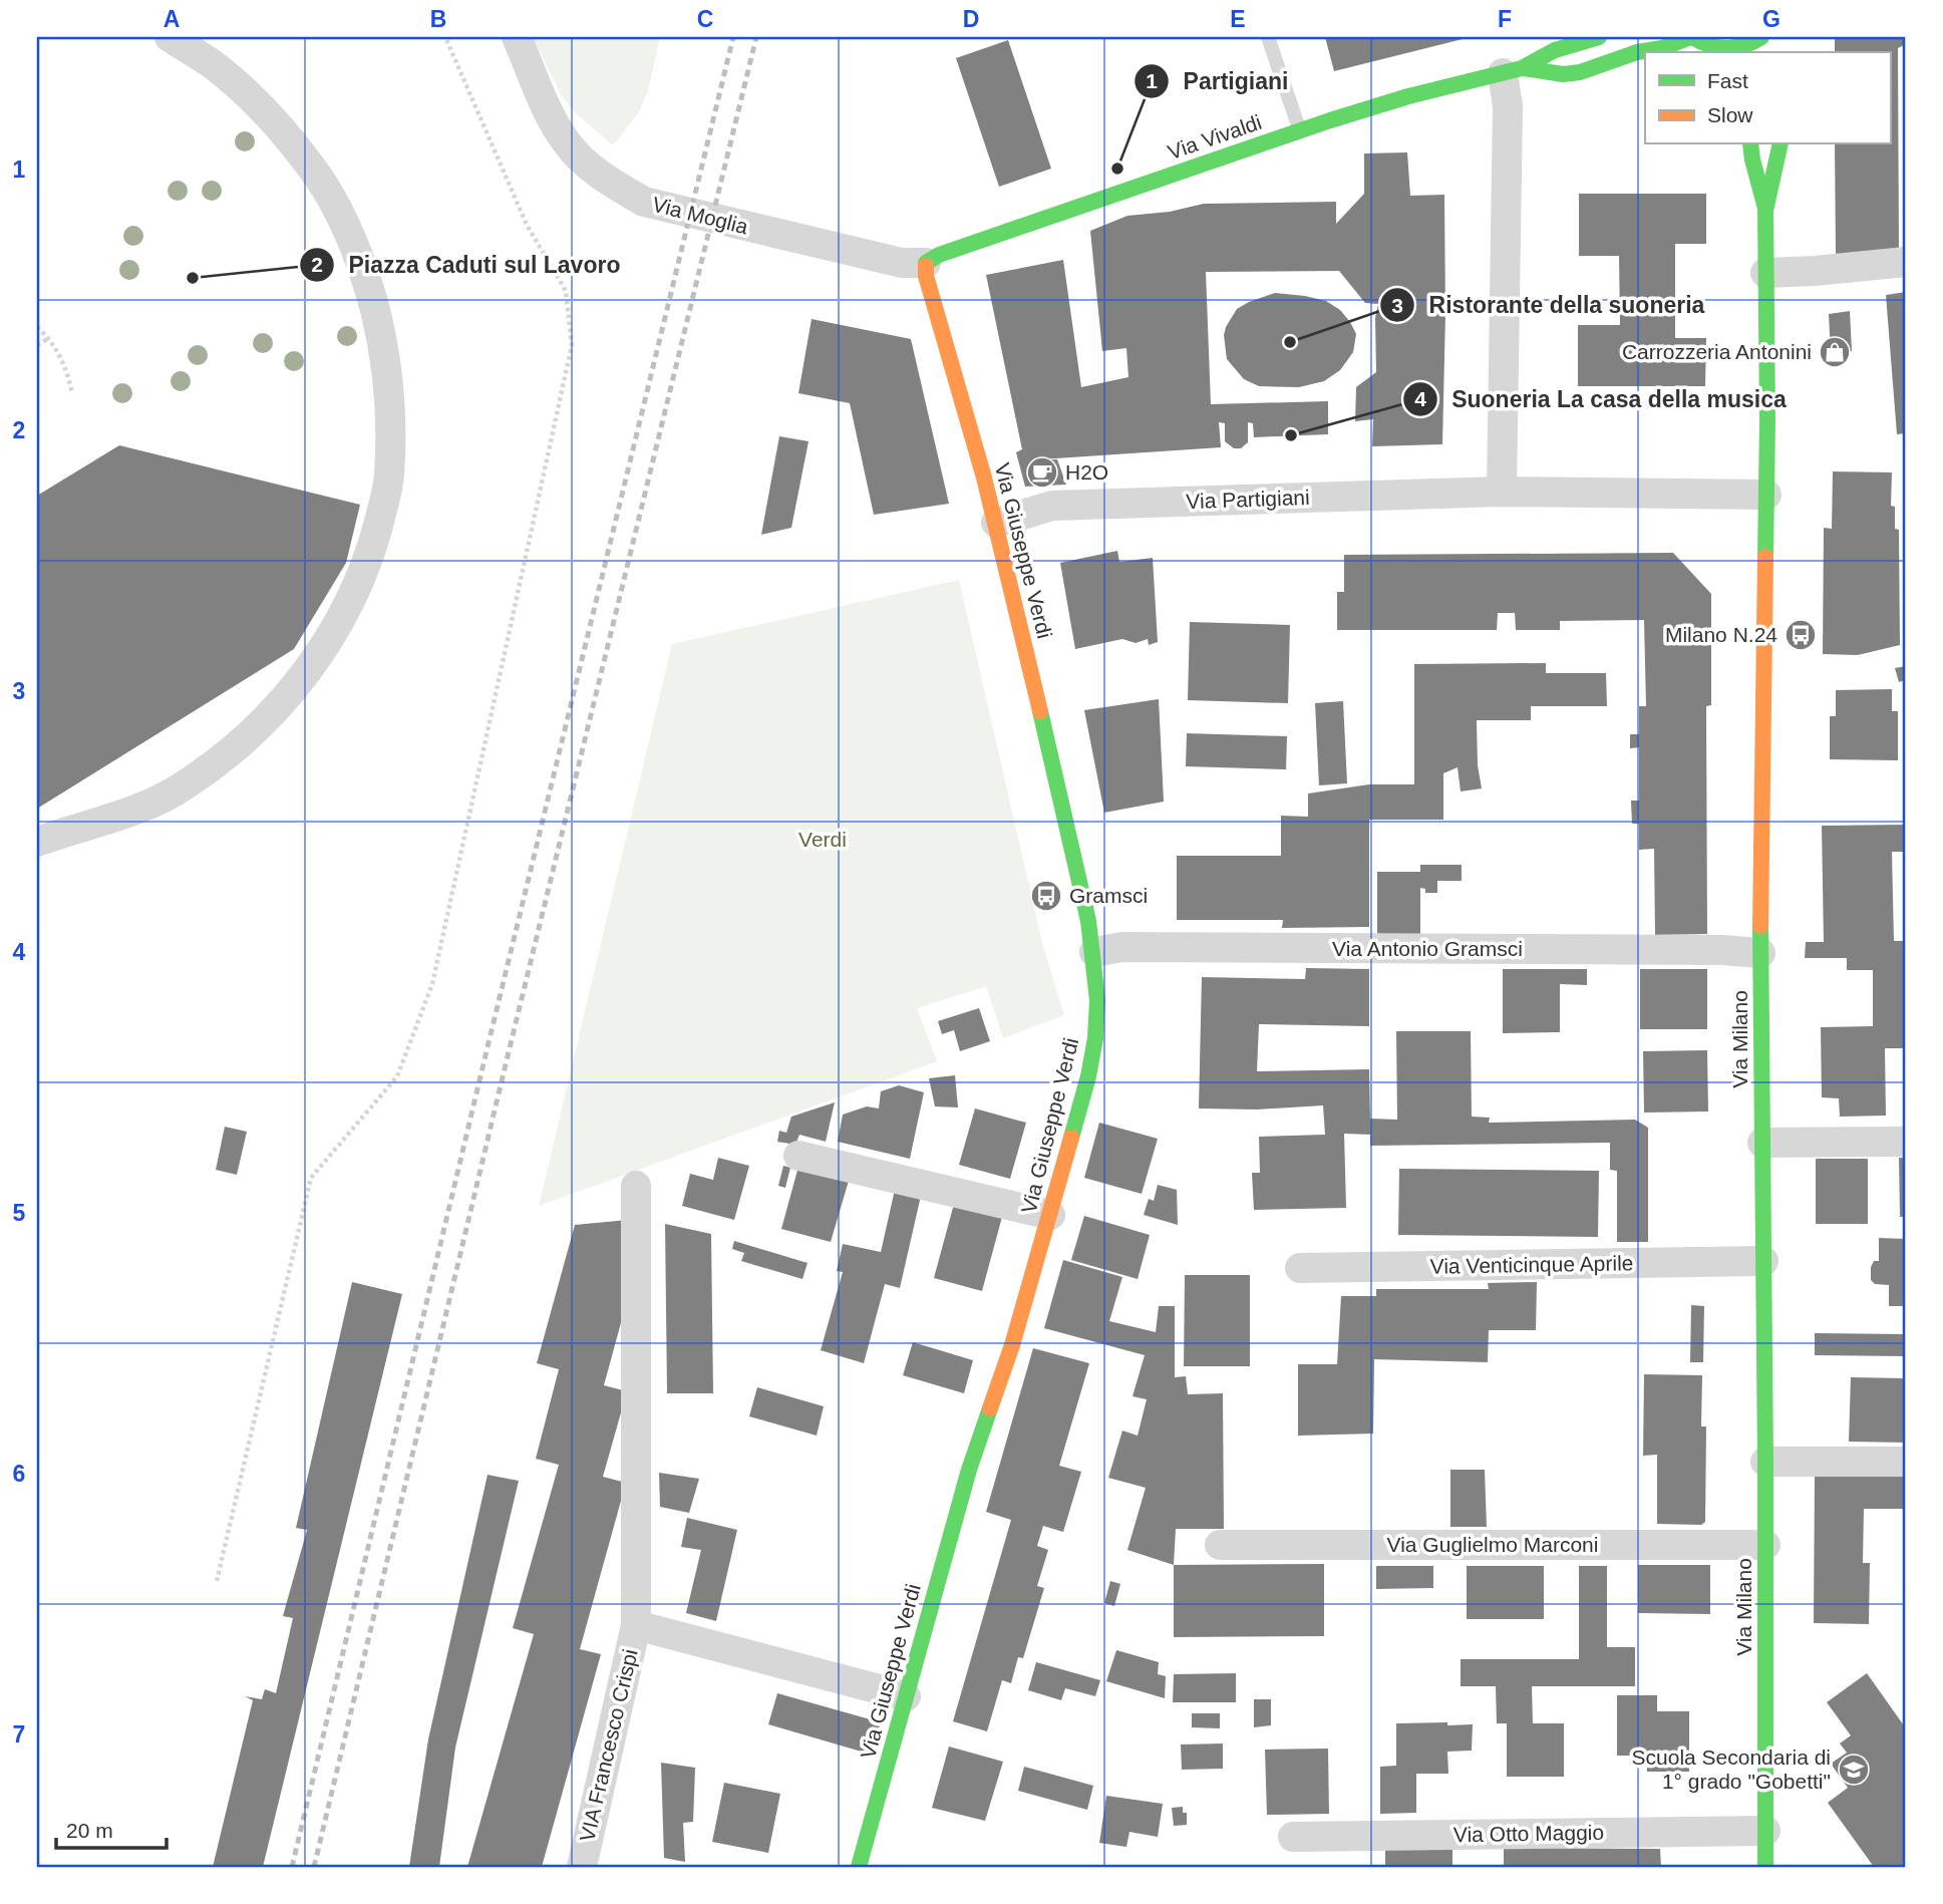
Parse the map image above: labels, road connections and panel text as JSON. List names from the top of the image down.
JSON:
{
  "streets": {
    "street": [
      "Via Vivaldi",
      "Via Moglia",
      "Via Partigiani",
      "Via Giuseppe Verdi",
      "Via Antonio Gramsci",
      "Via Milano",
      "Via Venticinque Aprile",
      "Via Guglielmo Marconi",
      "VIA Francesco Crispi",
      "Via Otto Maggio"
    ]
  },
  "crossings": [
    ["Via Vivaldi", "Via Moglia"],
    ["Via Vivaldi", "Via Giuseppe Verdi"],
    ["Via Moglia", "Via Giuseppe Verdi"],
    ["Via Partigiani", "Via Giuseppe Verdi"],
    ["Via Partigiani", "Via Milano"],
    ["Via Giuseppe Verdi", "Via Antonio Gramsci"],
    ["Via Antonio Gramsci", "Via Milano"],
    ["Via Milano", "Via Venticinque Aprile"],
    ["Via Milano", "Via Guglielmo Marconi"],
    ["Via Milano", "Via Otto Maggio"]
  ],
  "parks": ["Verdi"],
  "places": {
    "other": [
      "Partigiani",
      "Piazza Caduti sul Lavoro",
      "Ristorante della suoneria",
      "Suoneria La casa della musica"
    ],
    "shop": ["Carrozzeria Antonini"],
    "cafe": ["H2O"],
    "bus stop": ["Milano N.24", "Gramsci"],
    "school or university": ["Scuola Secondaria di 1° grado \"Gobetti\""]
  },
  "legend": ["Fast", "Slow"],
  "scale_bar": "20 m",
  "grid": {
    "columns": [
      "A",
      "B",
      "C",
      "D",
      "E",
      "F",
      "G"
    ],
    "rows": [
      "1",
      "2",
      "3",
      "4",
      "5",
      "6",
      "7"
    ]
  }
}
